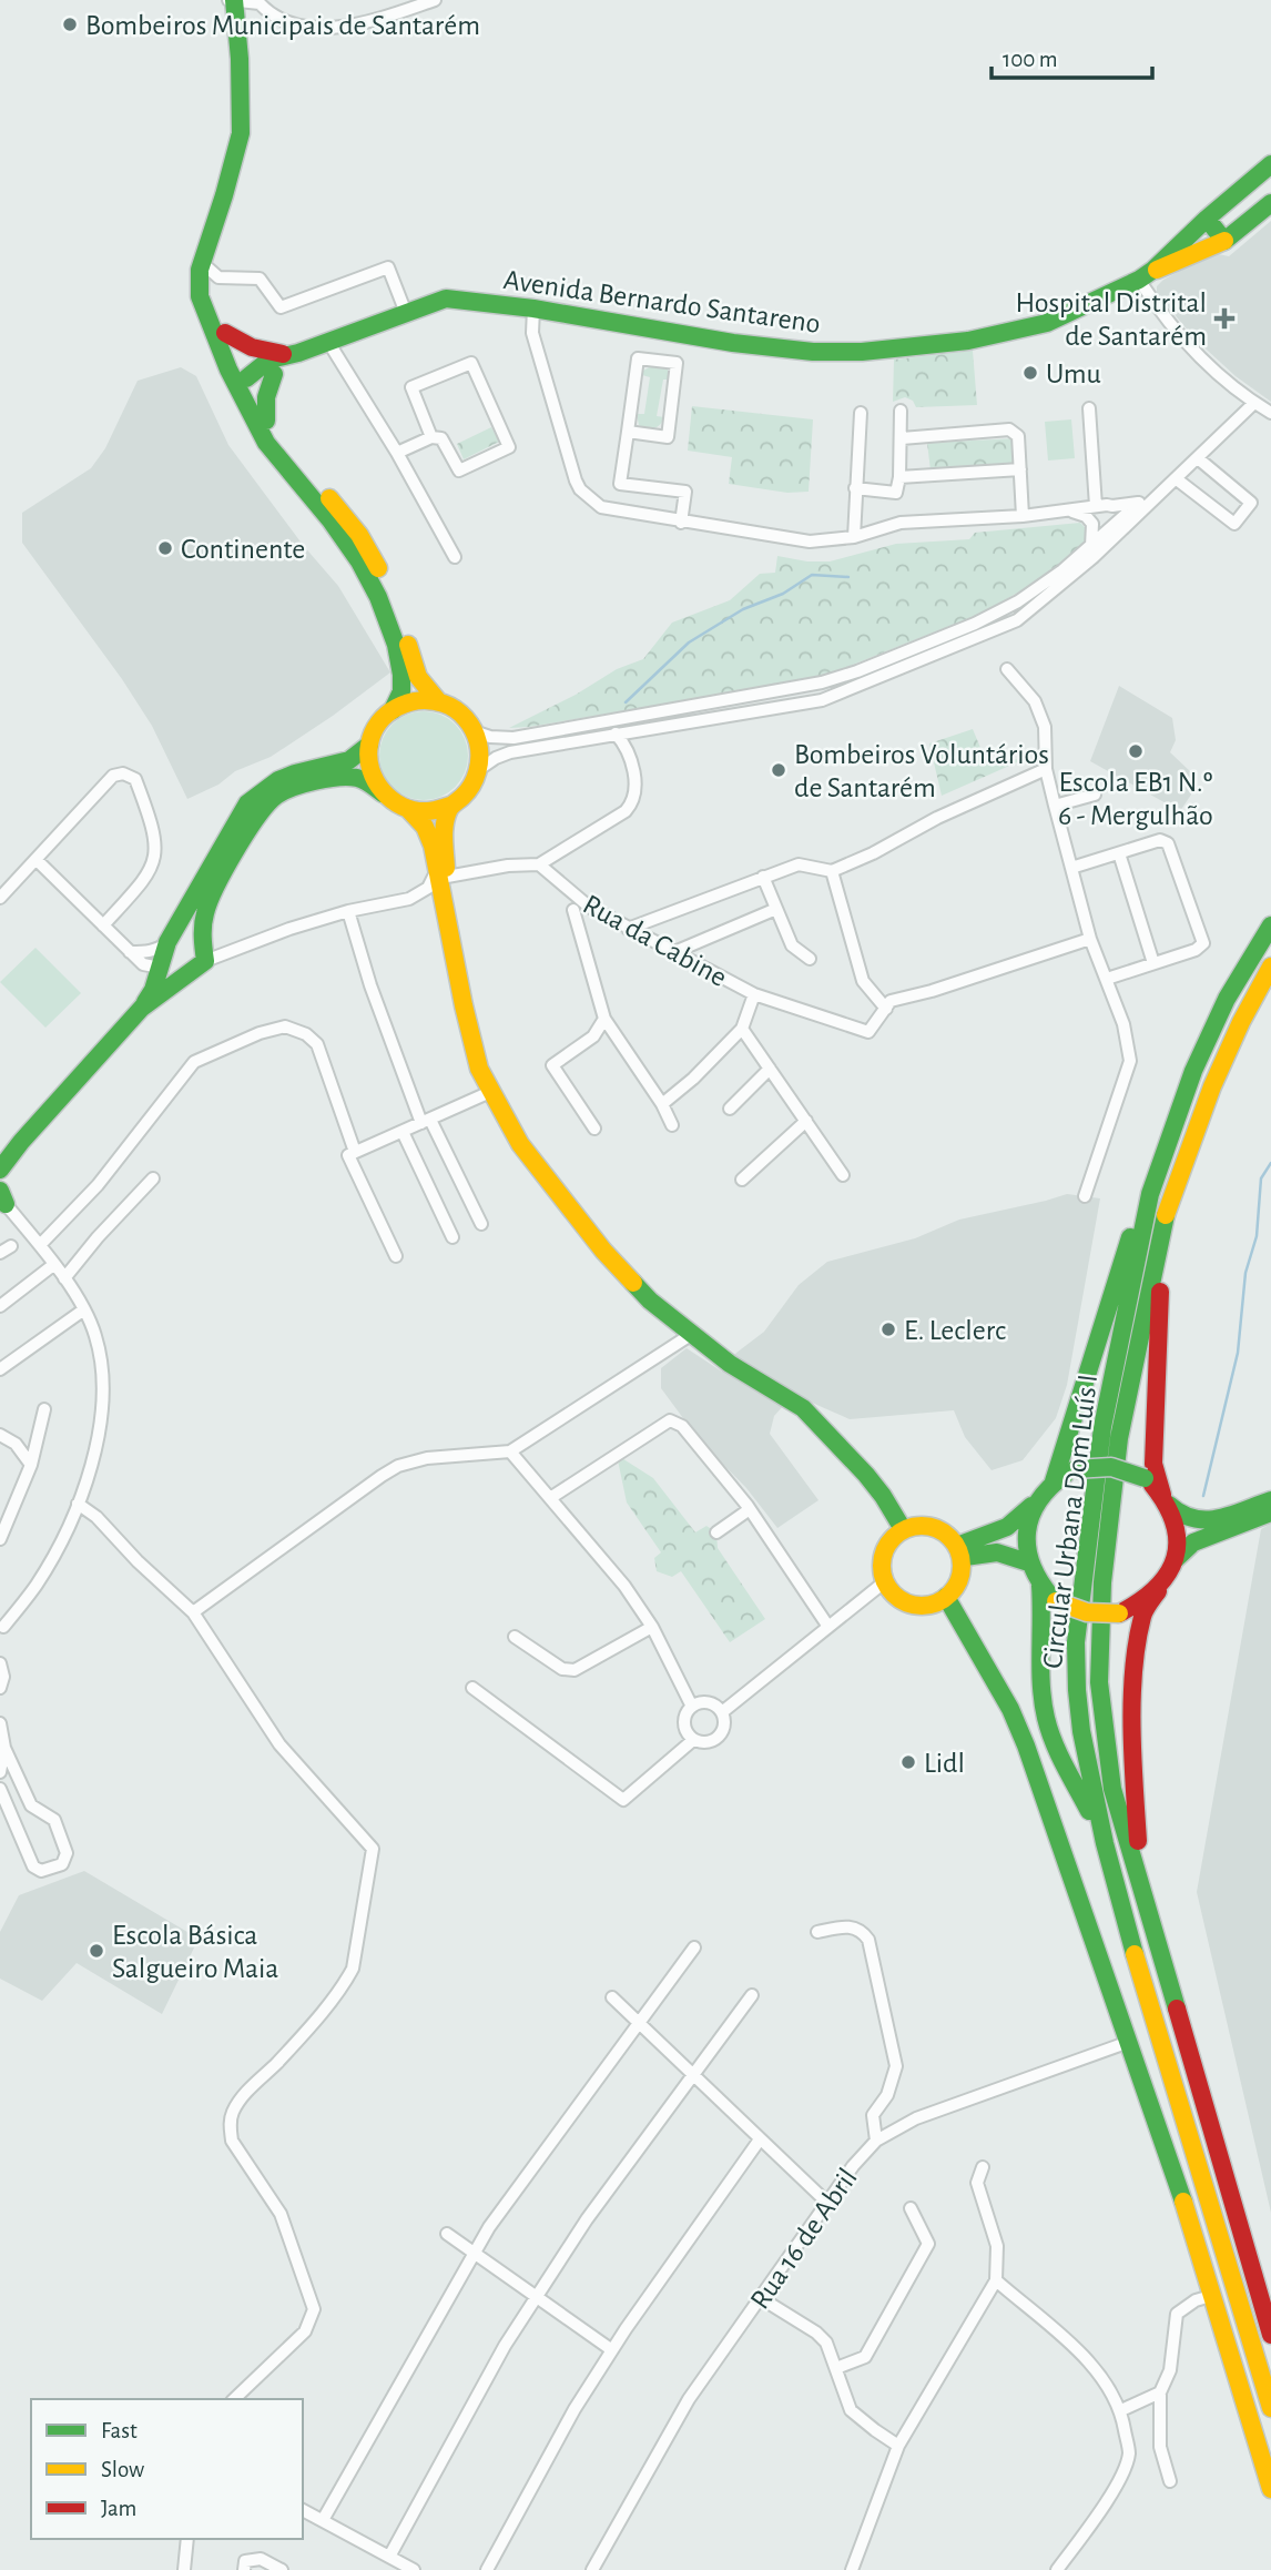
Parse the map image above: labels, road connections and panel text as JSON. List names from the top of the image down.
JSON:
{
  "streets": {
    "main road": ["Avenida Bernardo Santareno", "Circular Urbana Dom Luís I"],
    "street": ["Rua da Cabine", "Rua 16 de Abril"]
  },
  "places": {
    "other": [
      "Bombeiros Municipais de Santarém",
      "Umu",
      "Continente",
      "Escola EB1 N.º 6 - Mergulhão",
      "Bombeiros Voluntários de Santarém",
      "E. Leclerc",
      "Lidl",
      "Escola Básica Salgueiro Maia"
    ],
    "health": ["Hospital Distrital de Santarém"]
  },
  "legend": ["Fast", "Slow", "Jam"],
  "scale_bar": "100 m"
}
